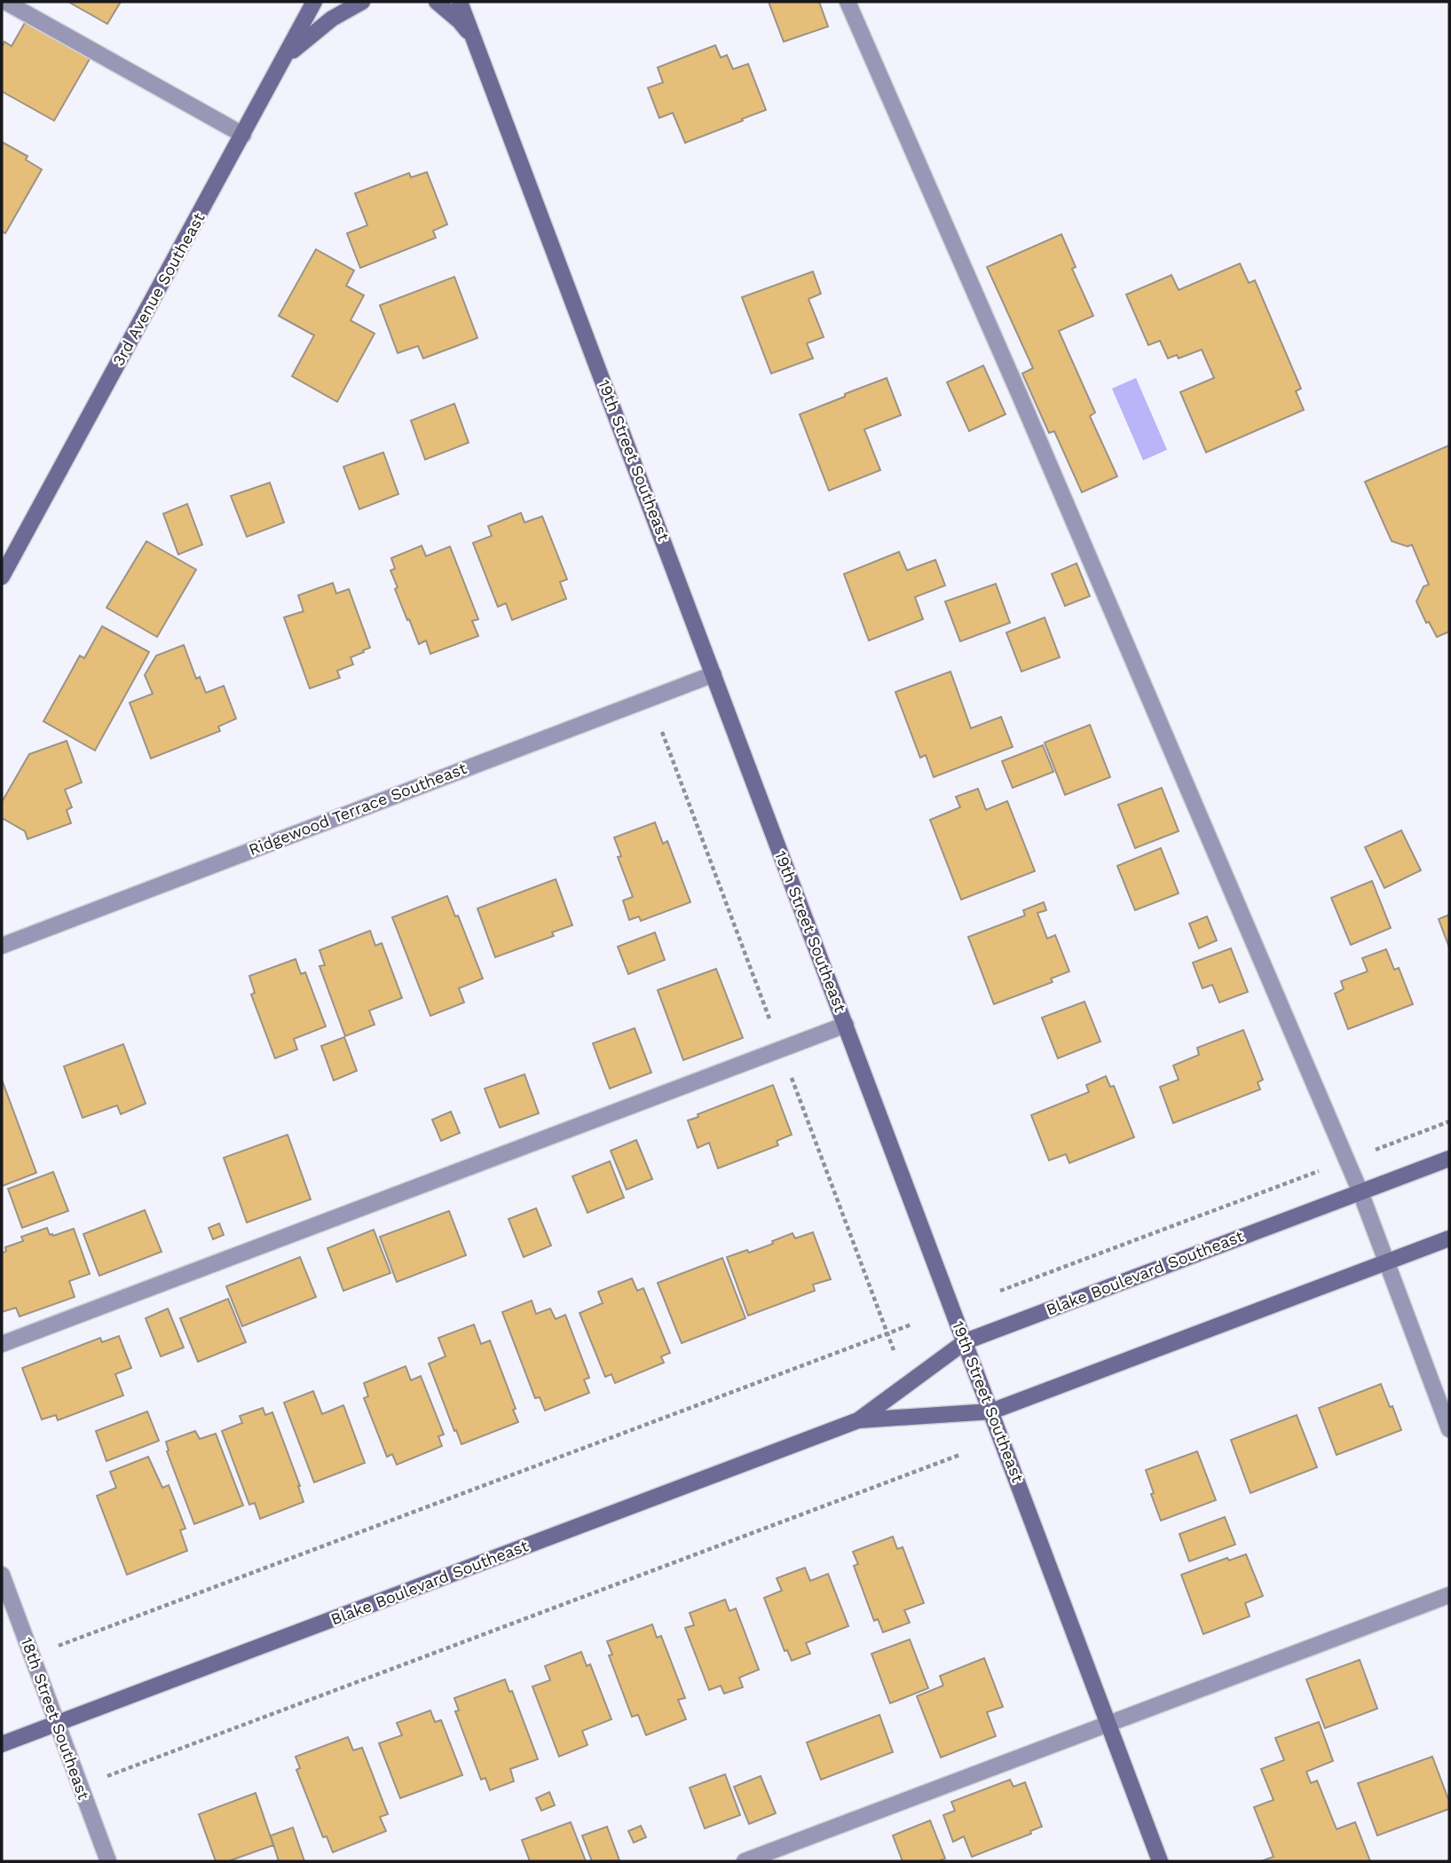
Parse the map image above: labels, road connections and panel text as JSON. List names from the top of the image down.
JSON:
{
  "streets": {
    "main road": ["3rd Avenue Southeast", "19th Street Southeast", "Blake Boulevard Southeast"],
    "street": ["Ridgewood Terrace Southeast", "18th Street Southeast"]
  },
  "crossings": [
    ["19th Street Southeast", "Ridgewood Terrace Southeast"],
    ["19th Street Southeast", "Blake Boulevard Southeast"],
    ["Blake Boulevard Southeast", "18th Street Southeast"]
  ]
}
